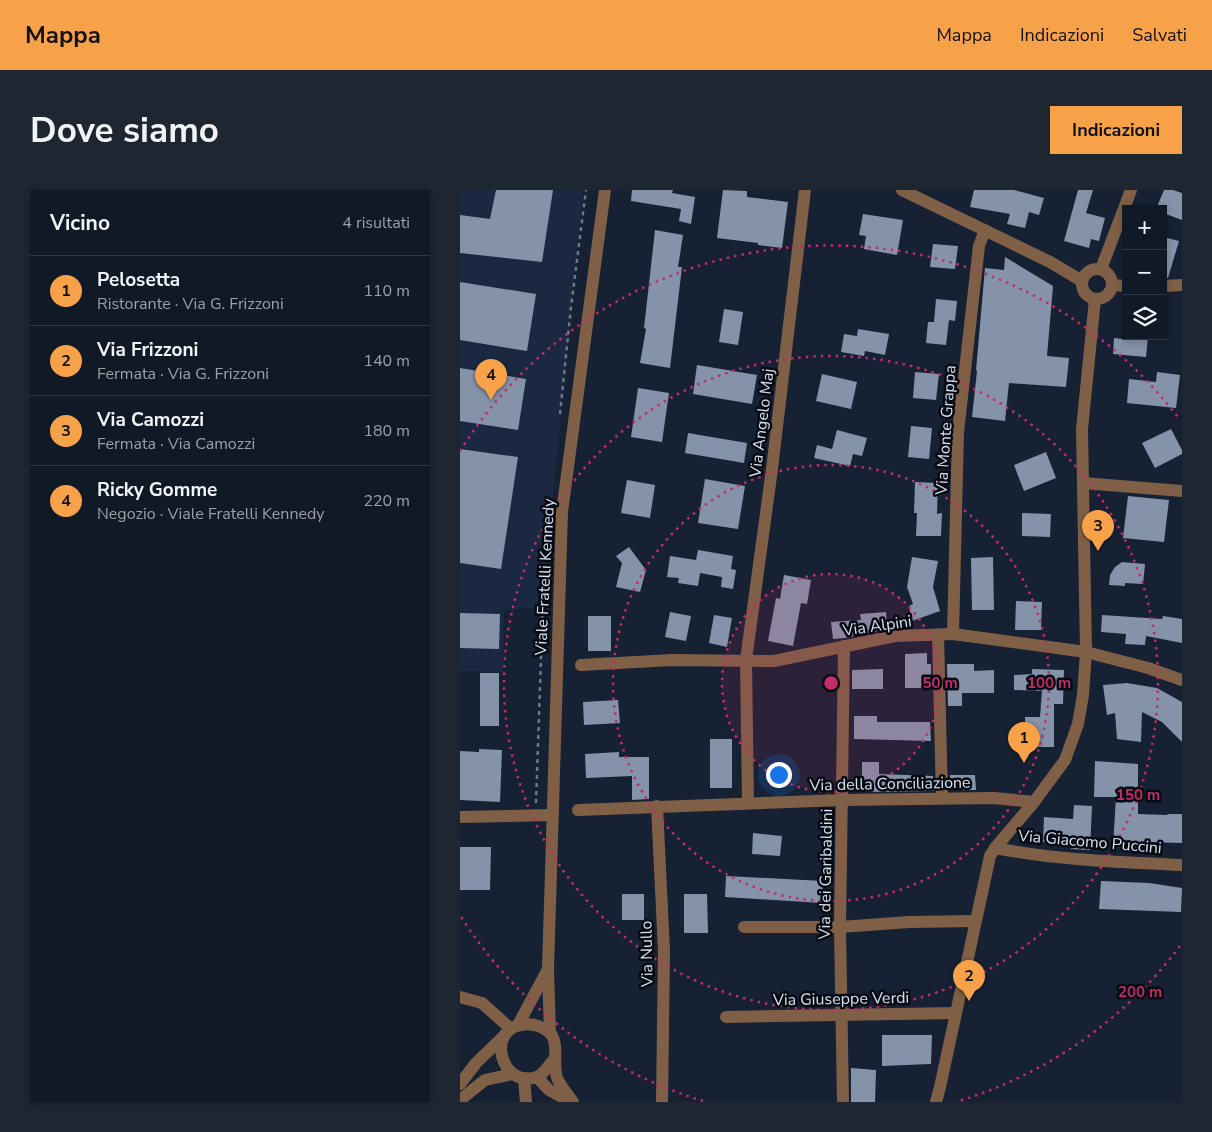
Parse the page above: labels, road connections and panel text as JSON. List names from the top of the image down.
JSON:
{
  "streets": {
    "street": [
      "Via Angelo Maj",
      "Via Monte Grappa",
      "Viale Fratelli Kennedy",
      "Via Alpini",
      "Via della Conciliazione",
      "Via Giacomo Puccini",
      "Via dei Garibaldini",
      "Via Nullo",
      "Via Giuseppe Verdi"
    ]
  },
  "crossings": [
    ["Via Angelo Maj", "Via Alpini"],
    ["Via Angelo Maj", "Via della Conciliazione"],
    ["Via Monte Grappa", "Via Alpini"],
    ["Via Alpini", "Via dei Garibaldini"],
    ["Via della Conciliazione", "Via dei Garibaldini"],
    ["Via della Conciliazione", "Via Nullo"],
    ["Via dei Garibaldini", "Via Giuseppe Verdi"]
  ],
  "page": {
    "header": "Mappa",
    "nav": ["Mappa", "Indicazioni", "Salvati"],
    "buttons": "Indicazioni",
    "title": "Dove siamo",
    "heading": ["Vicino", "4 risultati"],
    "map_buttons": ["+", "−"],
    "list": [
      {
        "mark": "1",
        "name": "Pelosetta",
        "note": "Ristorante · Via G. Frizzoni",
        "value": "110 m"
      },
      {
        "mark": "2",
        "name": "Via Frizzoni",
        "note": "Fermata · Via G. Frizzoni",
        "value": "140 m"
      },
      {
        "mark": "3",
        "name": "Via Camozzi",
        "note": "Fermata · Via Camozzi",
        "value": "180 m"
      },
      {
        "mark": "4",
        "name": "Ricky Gomme",
        "note": "Negozio · Viale Fratelli Kennedy",
        "value": "220 m"
      }
    ],
    "pins": [
      "4",
      "3",
      "1",
      "2"
    ]
  },
  "rings": [
    "50 m",
    "100 m",
    "150 m",
    "200 m"
  ]
}
